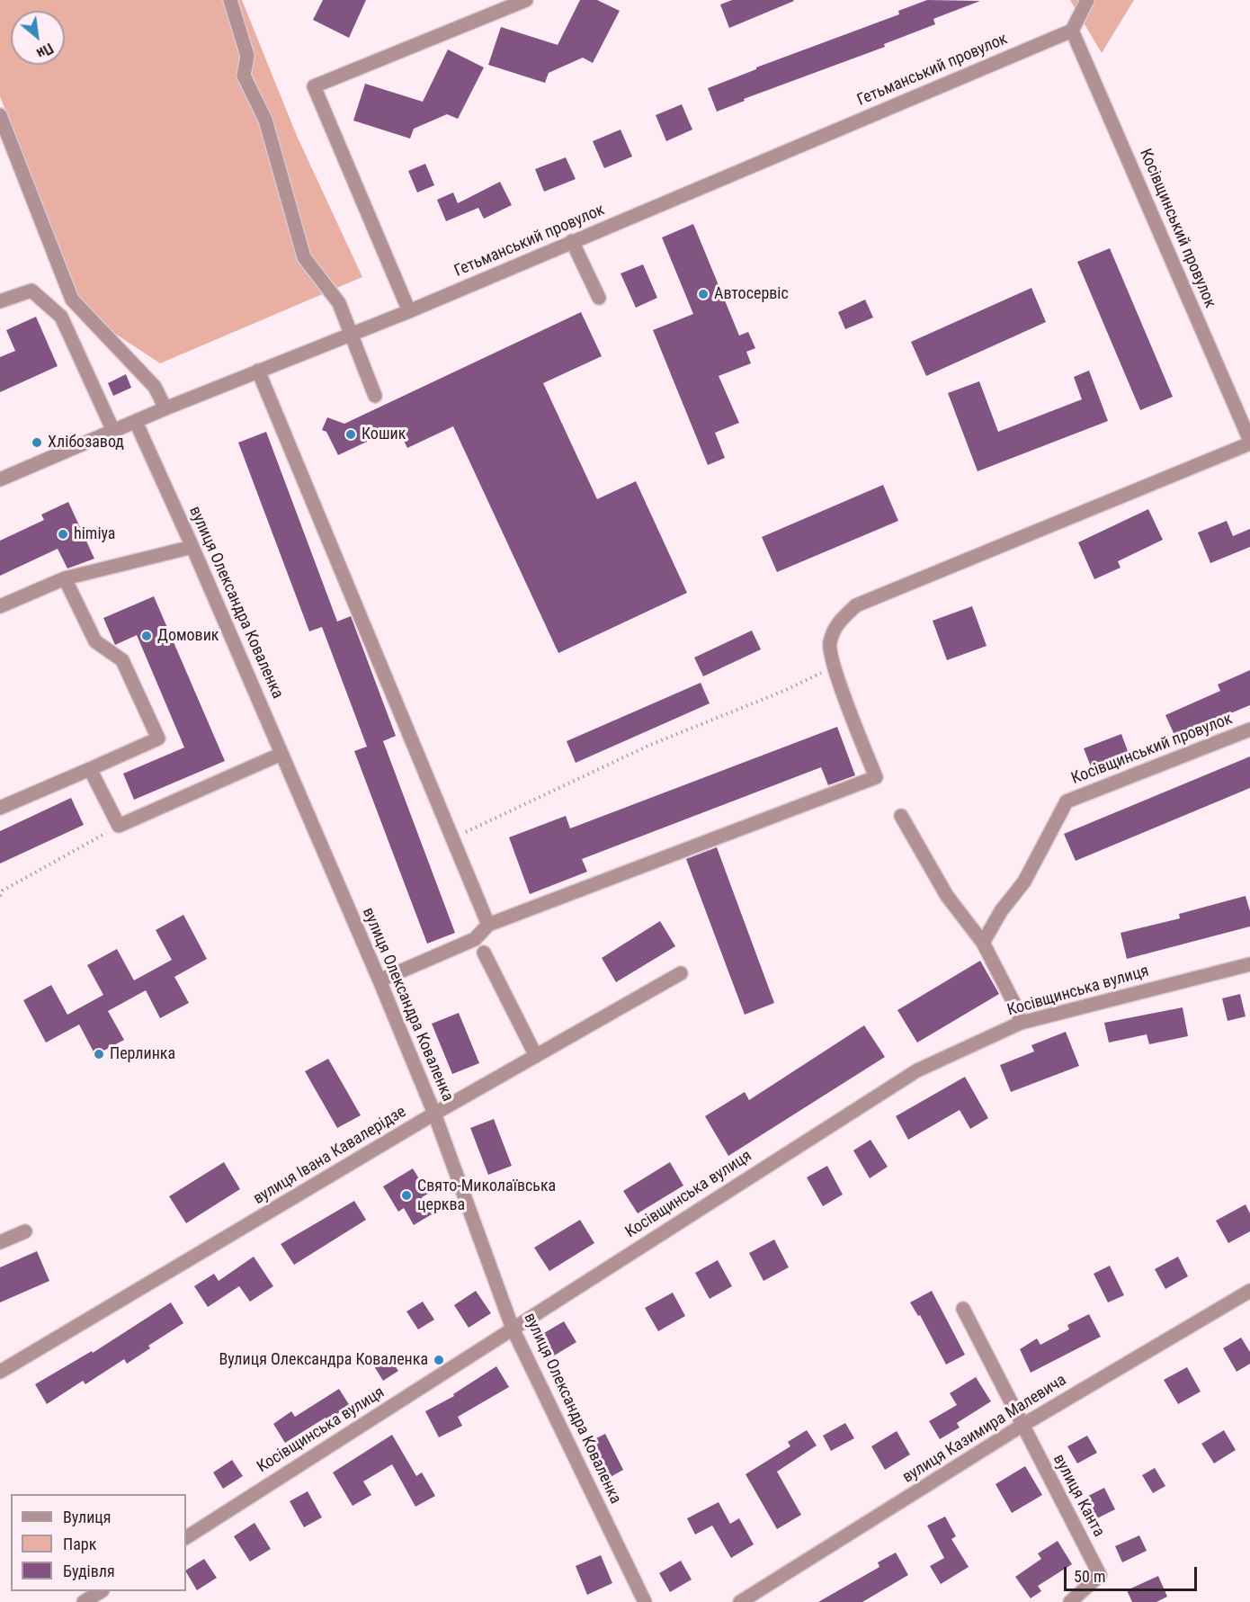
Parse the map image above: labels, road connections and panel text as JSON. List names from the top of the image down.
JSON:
{
  "streets": {
    "street": [
      "Гетьманський провулок",
      "Косівщинський провулок",
      "вулиця Олександра Коваленка",
      "Косівщинська вулиця",
      "вулиця Івана Кавалерідзе",
      "вулиця Казимира Малевича",
      "вулиця Канта"
    ]
  },
  "crossings": [
    ["Гетьманський провулок", "Косівщинський провулок"],
    ["Гетьманський провулок", "вулиця Олександра Коваленка"],
    ["вулиця Олександра Коваленка", "Косівщинська вулиця"],
    ["вулиця Олександра Коваленка", "вулиця Івана Кавалерідзе"],
    ["вулиця Казимира Малевича", "вулиця Канта"]
  ],
  "places": [
    "Автосервіс",
    "Кошик",
    "Хлібозавод",
    "himiya",
    "Домовик",
    "Перлинка",
    "Свято-Миколаївська церква",
    "Вулиця Олександра Коваленка"
  ],
  "legend": ["Вулиця", "Парк", "Будівля"],
  "scale_bar": "50 m",
  "north": "bottom right"
}
